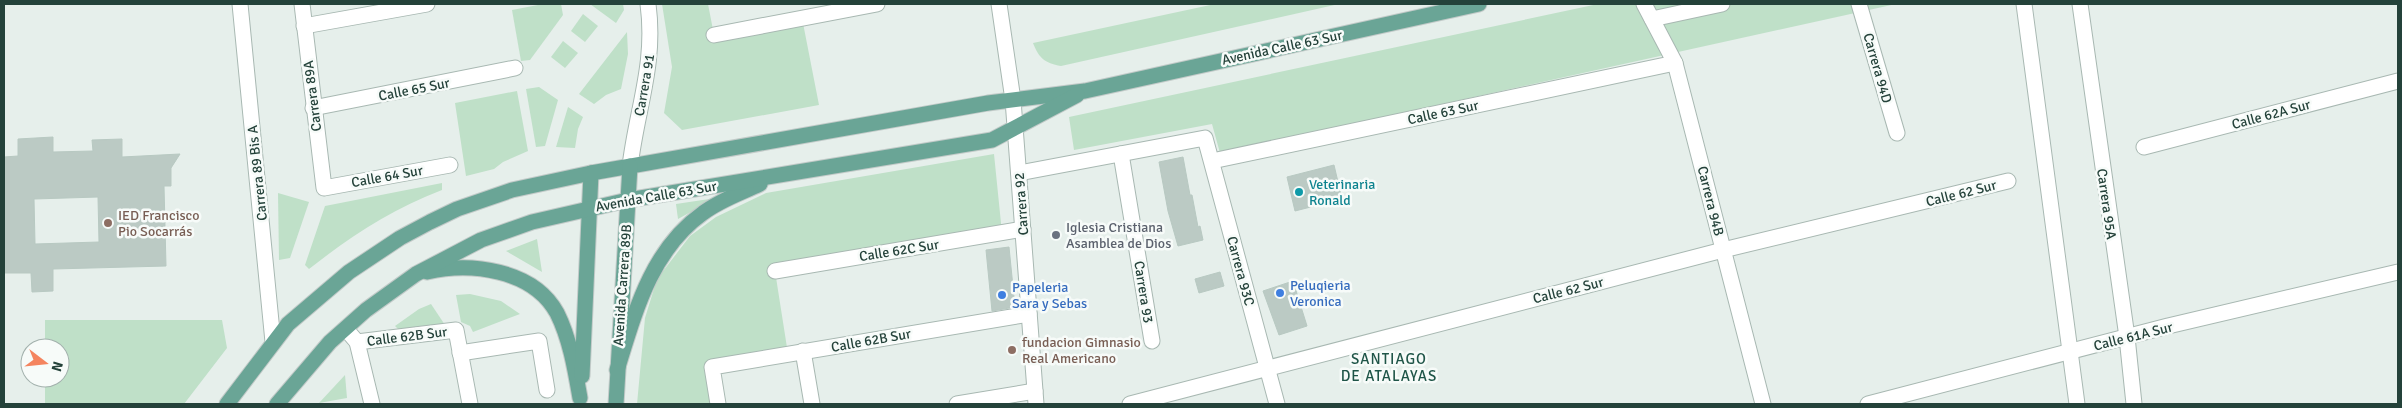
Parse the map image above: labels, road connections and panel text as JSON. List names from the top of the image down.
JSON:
{
  "streets": {
    "main road": ["Avenida Calle 63 Sur", "Avenida Carrera 89B"],
    "street": [
      "Carrera 94D",
      "Carrera 91",
      "Calle 65 Sur",
      "Carrera 89A",
      "Calle 63 Sur",
      "Calle 62A Sur",
      "Carrera 89 Bis A",
      "Calle 64 Sur",
      "Calle 62 Sur",
      "Carrera 94B",
      "Carrera 92",
      "Carrera 95A",
      "Calle 62C Sur",
      "Carrera 93C",
      "Carrera 93",
      "Calle 62B Sur",
      "Calle 61A Sur"
    ]
  },
  "crossings": [
    ["Avenida Calle 63 Sur", "Carrera 91"],
    ["Avenida Calle 63 Sur", "Carrera 89 Bis A"],
    ["Avenida Calle 63 Sur", "Carrera 92"],
    ["Avenida Calle 63 Sur", "Avenida Carrera 89B"],
    ["Carrera 91", "Avenida Carrera 89B"],
    ["Calle 65 Sur", "Carrera 89A"],
    ["Carrera 89A", "Calle 64 Sur"],
    ["Calle 63 Sur", "Carrera 94B"],
    ["Calle 63 Sur", "Carrera 93C"],
    ["Calle 62 Sur", "Carrera 94B"],
    ["Calle 62 Sur", "Carrera 93C"],
    ["Carrera 92", "Calle 62C Sur"],
    ["Carrera 92", "Calle 62B Sur"],
    ["Carrera 95A", "Calle 61A Sur"],
    ["Carrera 93C", "Carrera 93"]
  ],
  "districts": ["SANTIAGO DE ATALAYAS"],
  "places": [
    "Veterinaria Ronald",
    "IED Francisco Pio Socarrás",
    "Iglesia Cristiana Asamblea de Dios",
    "Peluqieria Veronica",
    "Papeleria Sara y Sebas",
    "fundacion Gimnasio Real Americano"
  ],
  "north": "right"
}
